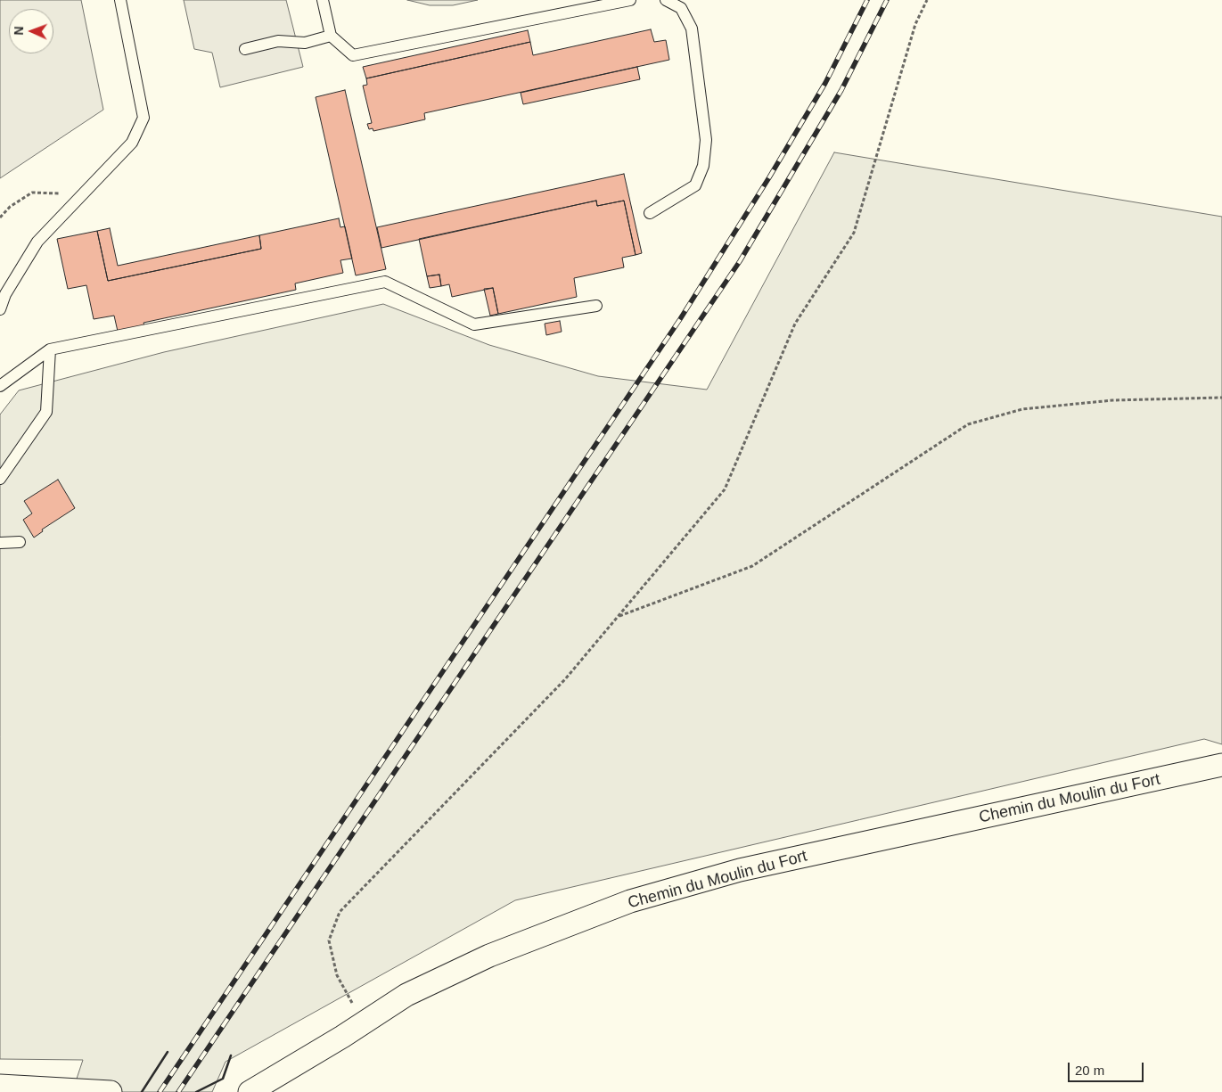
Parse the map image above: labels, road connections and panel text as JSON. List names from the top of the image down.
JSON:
{
  "streets": {
    "street": ["Chemin du Moulin du Fort"]
  },
  "scale_bar": "20 m",
  "north": "left"
}
